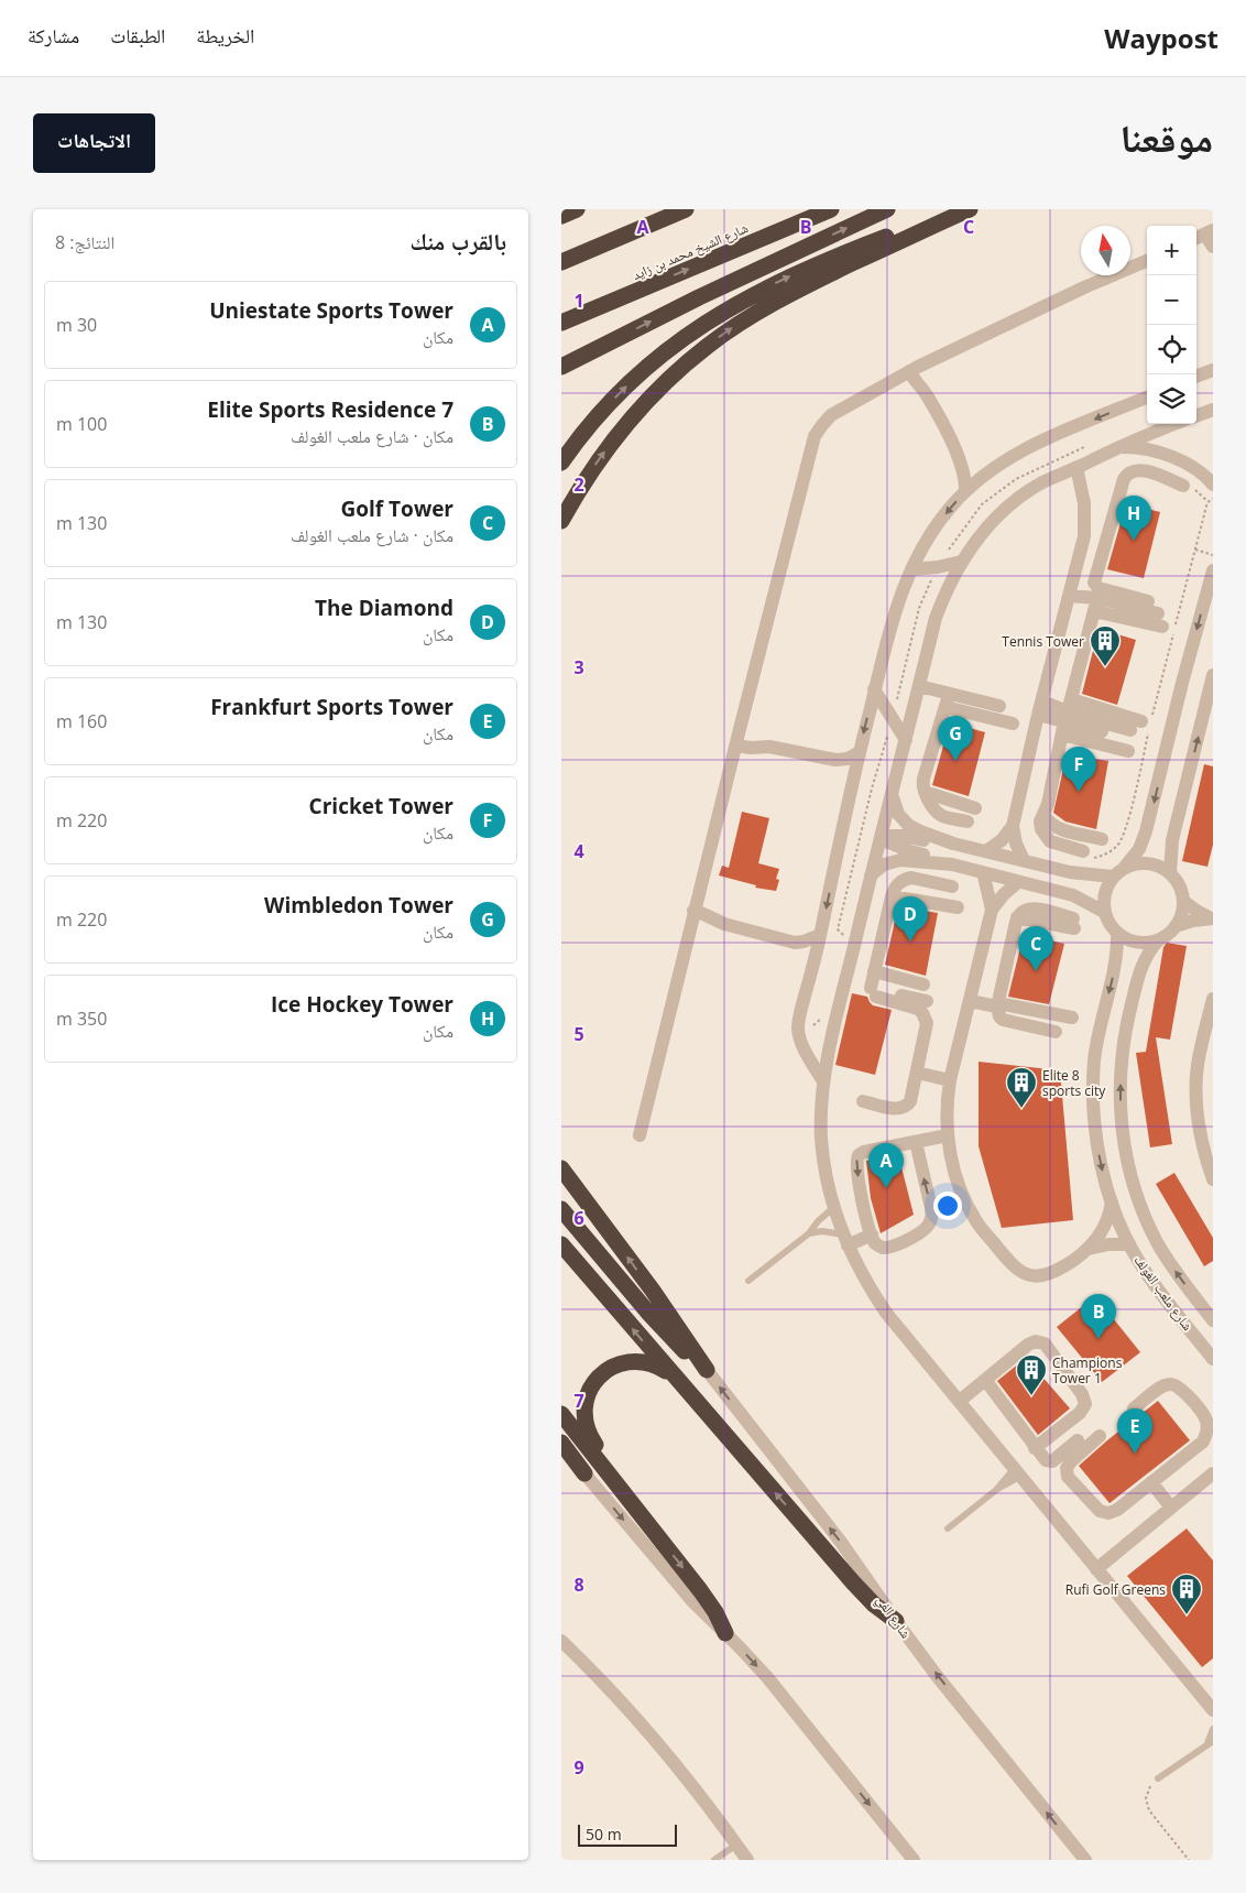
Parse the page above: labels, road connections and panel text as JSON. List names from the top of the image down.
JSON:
{
  "streets": {
    "highway": ["شارع الشيخ محمد بن زايد"],
    "street": ["شارع ملعب الغولف", "شارع الفي"]
  },
  "one_way": ["شارع الفي"],
  "places": {
    "building": [
      "Tennis Tower",
      "Elite 8 sports city",
      "Champions Tower 1",
      "Rufi Golf Greens"
    ]
  },
  "scale_bar": "50 m",
  "north": "top",
  "page": {
    "header": "Waypost",
    "nav": ["الخريطة", "الطبقات", "مشاركة"],
    "title": "موقعنا",
    "buttons": "الاتجاهات",
    "heading": ["بالقرب منك", "النتائج: 8"],
    "map_buttons": ["+", "−"],
    "list": [
      {
        "mark": "A",
        "name": "Uniestate Sports Tower",
        "note": "مكان",
        "value": "30 m"
      },
      {
        "mark": "B",
        "name": "Elite Sports Residence 7",
        "note": "مكان · شارع ملعب الغولف",
        "value": "100 m"
      },
      {
        "mark": "C",
        "name": "Golf Tower",
        "note": "مكان · شارع ملعب الغولف",
        "value": "130 m"
      },
      {
        "mark": "D",
        "name": "The Diamond",
        "note": "مكان",
        "value": "130 m"
      },
      {
        "mark": "E",
        "name": "Frankfurt Sports Tower",
        "note": "مكان",
        "value": "160 m"
      },
      {
        "mark": "F",
        "name": "Cricket Tower",
        "note": "مكان",
        "value": "220 m"
      },
      {
        "mark": "G",
        "name": "Wimbledon Tower",
        "note": "مكان",
        "value": "220 m"
      },
      {
        "mark": "H",
        "name": "Ice Hockey Tower",
        "note": "مكان",
        "value": "350 m"
      }
    ],
    "pins": [
      "H",
      "G",
      "F",
      "D",
      "C",
      "A",
      "B",
      "E"
    ],
    "scale": "50 m"
  },
  "grid": {
    "columns": ["A", "B", "C"],
    "rows": [
      "1",
      "2",
      "3",
      "4",
      "5",
      "6",
      "7",
      "8",
      "9"
    ]
  }
}
